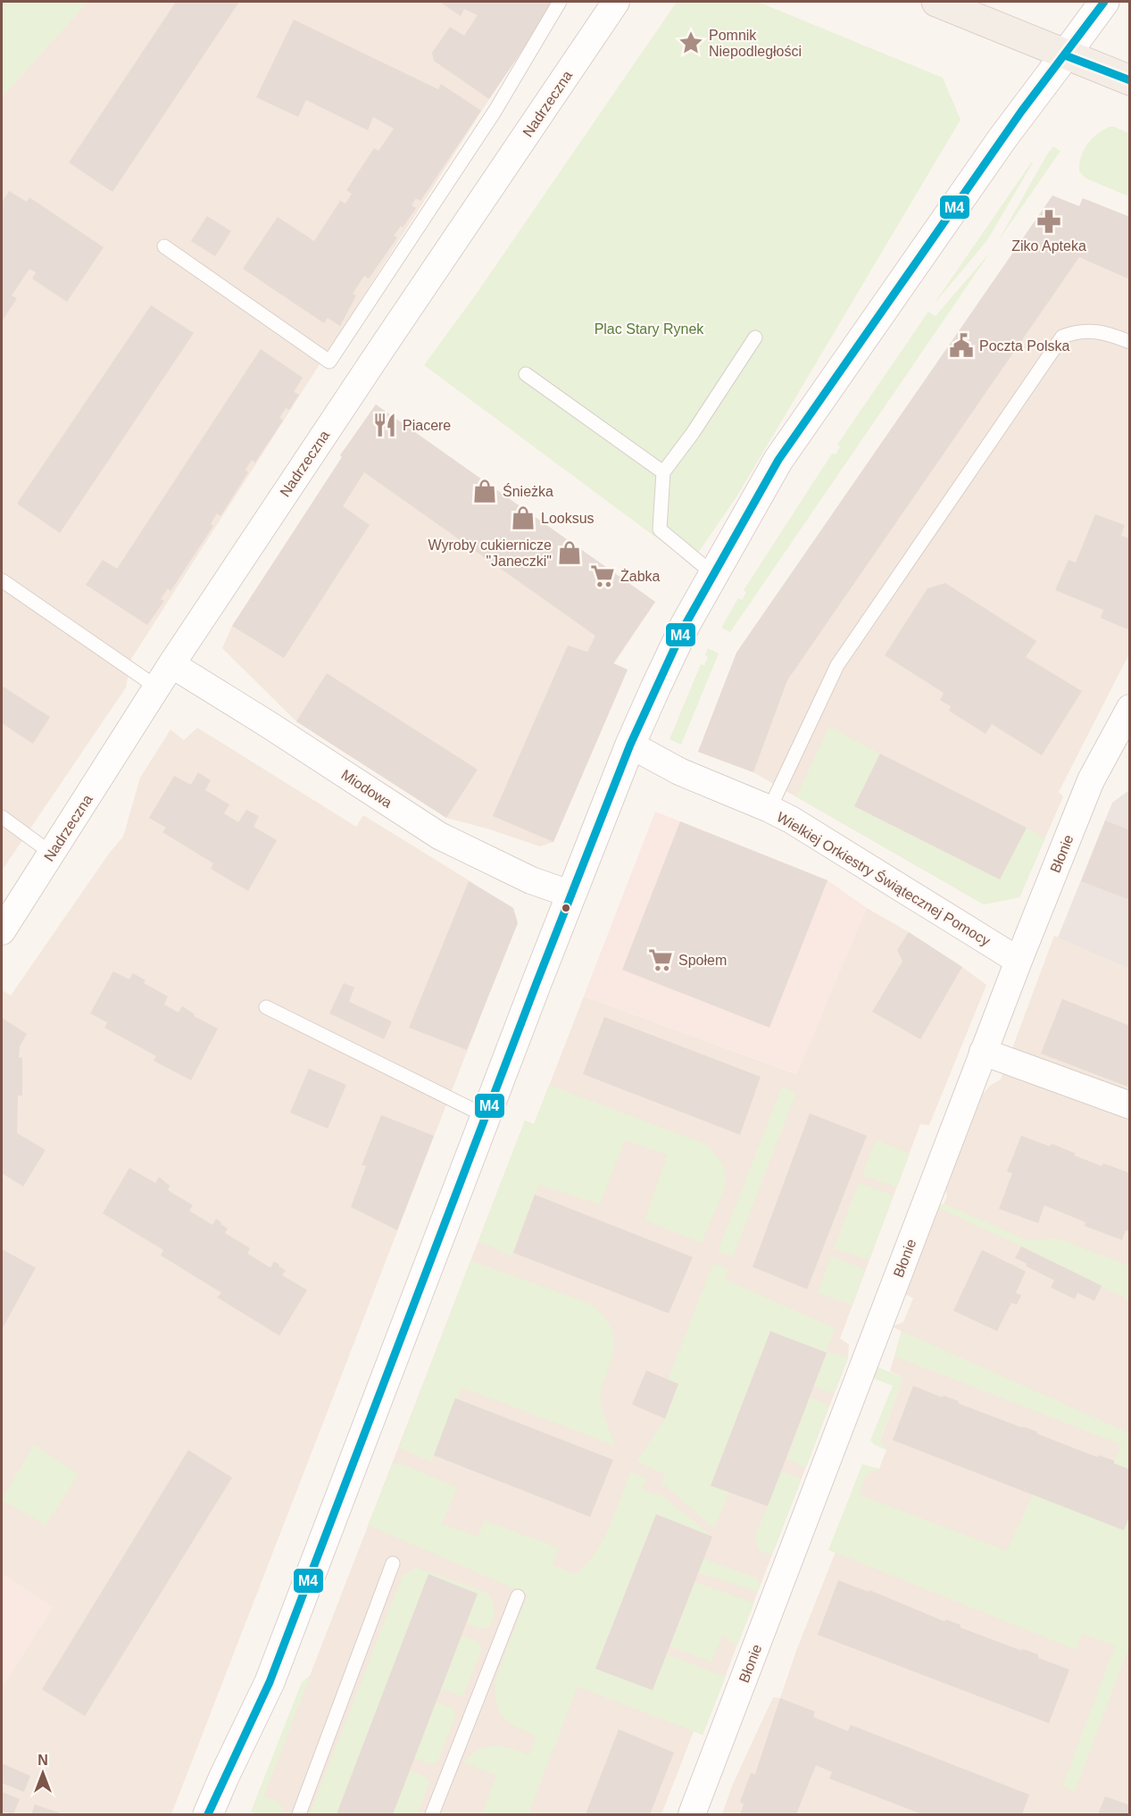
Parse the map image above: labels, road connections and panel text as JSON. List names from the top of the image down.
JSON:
{
  "streets": {
    "street": [
      "Nadrzeczna",
      "Miodowa",
      "Błonie",
      "Wielkiej Orkiestry Świątecznej Pomocy"
    ]
  },
  "crossings": [
    ["Nadrzeczna", "Miodowa"],
    ["Błonie", "Wielkiej Orkiestry Świątecznej Pomocy"]
  ],
  "parks": ["Plac Stary Rynek"],
  "places": {
    "place": ["Pomnik Niepodległości"],
    "pharmacy": ["Ziko Apteka"],
    "public building": ["Poczta Polska"],
    "restaurant": ["Piacere"],
    "shop": ["Śnieżka", "Looksus", "Wyroby cukiernicze \"Janeczki\""],
    "supermarket": ["Żabka", "Społem"]
  },
  "lines": ["transit line M4"],
  "north": "top"
}
